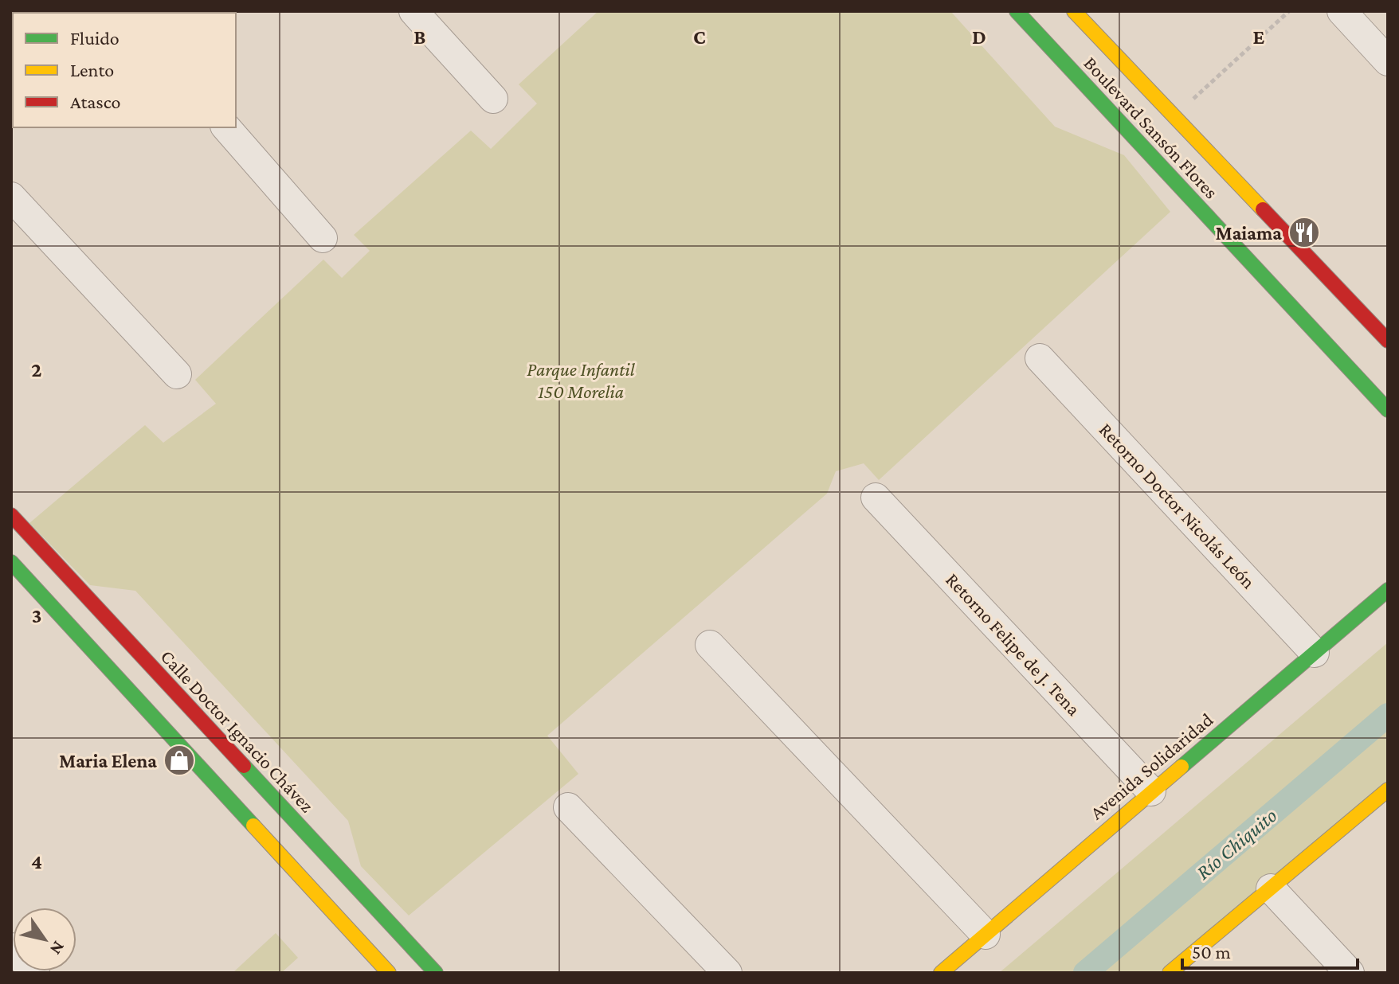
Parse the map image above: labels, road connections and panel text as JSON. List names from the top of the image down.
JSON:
{
  "streets": {
    "street": [
      "Boulevard Sansón Flores",
      "Retorno Doctor Nicolás León",
      "Retorno Felipe de J. Tena",
      "Calle Doctor Ignacio Chávez",
      "Avenida Solidaridad"
    ]
  },
  "crossings": [
    ["Retorno Doctor Nicolás León", "Avenida Solidaridad"],
    ["Retorno Felipe de J. Tena", "Avenida Solidaridad"]
  ],
  "water": ["Río Chiquito"],
  "parks": ["Parque Infantil 150 Morelia"],
  "places": {
    "restaurant": ["Maiama"],
    "shop": ["Maria Elena"]
  },
  "legend": ["Fluido", "Lento", "Atasco"],
  "scale_bar": "50 m",
  "north": "bottom right",
  "grid": {
    "columns": [
      "B",
      "C",
      "D",
      "E"
    ],
    "rows": ["2", "3", "4"]
  }
}
